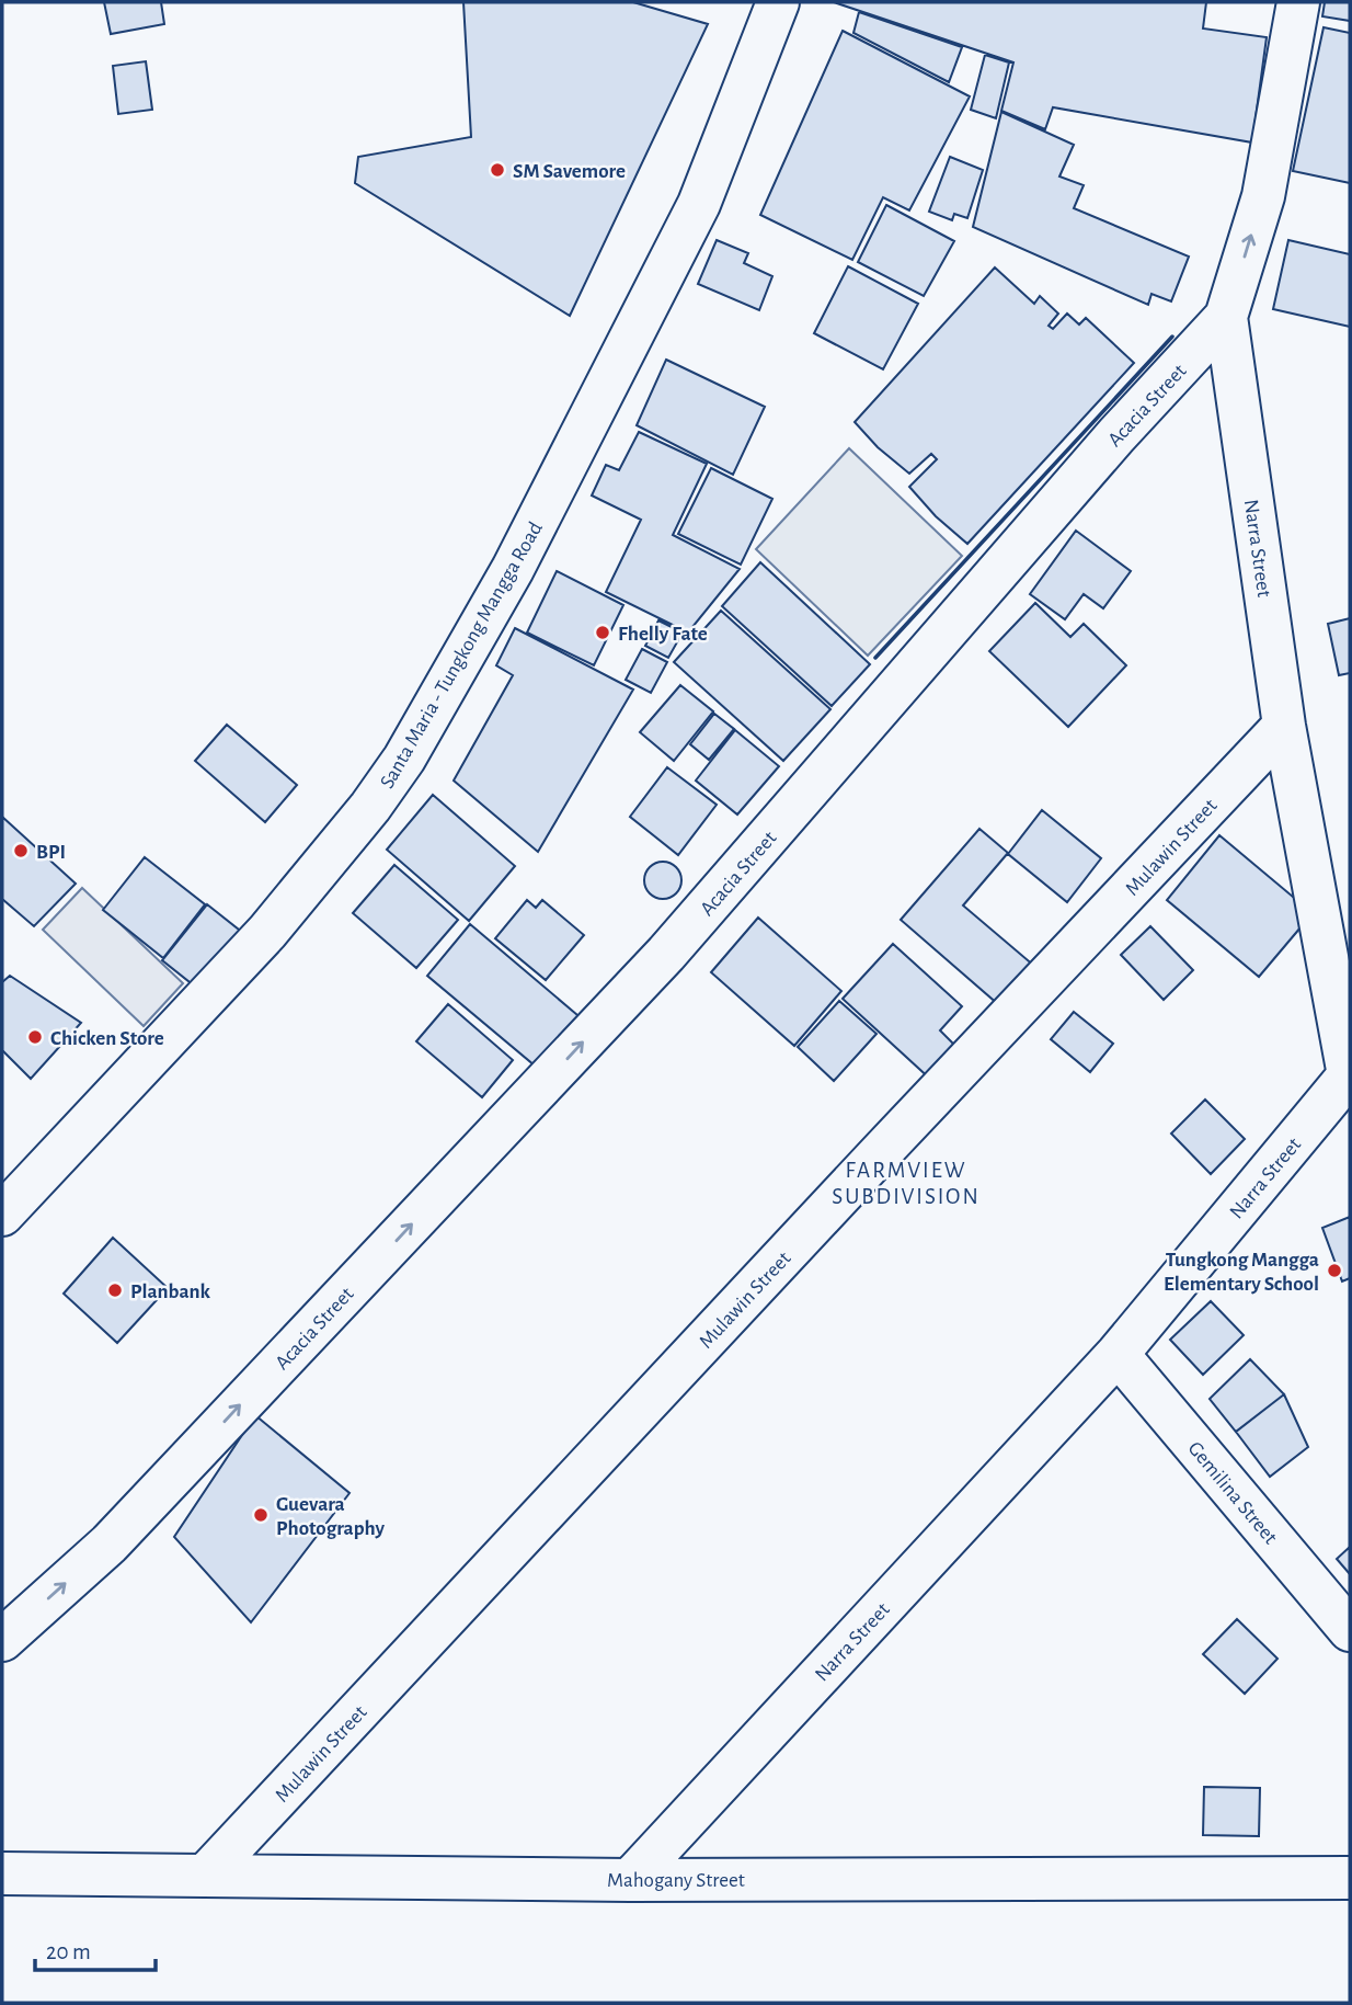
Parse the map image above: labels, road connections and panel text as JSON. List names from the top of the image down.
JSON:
{
  "streets": {
    "street": [
      "Acacia Street",
      "Narra Street",
      "Santa Maria - Tungkong Mangga Road",
      "Mulawin Street",
      "Gemilina Street",
      "Mahogany Street"
    ]
  },
  "crossings": [
    ["Acacia Street", "Narra Street"],
    ["Narra Street", "Mulawin Street"],
    ["Narra Street", "Gemilina Street"],
    ["Narra Street", "Mahogany Street"],
    ["Mulawin Street", "Mahogany Street"]
  ],
  "one_way": ["Acacia Street"],
  "districts": ["FARMVIEW SUBDIVISION"],
  "places": [
    "SM Savemore",
    "Fhelly Fate",
    "BPI",
    "Chicken Store",
    "Tungkong Mangga Elementary School",
    "Planbank",
    "Guevara Photography"
  ],
  "scale_bar": "20 m"
}
